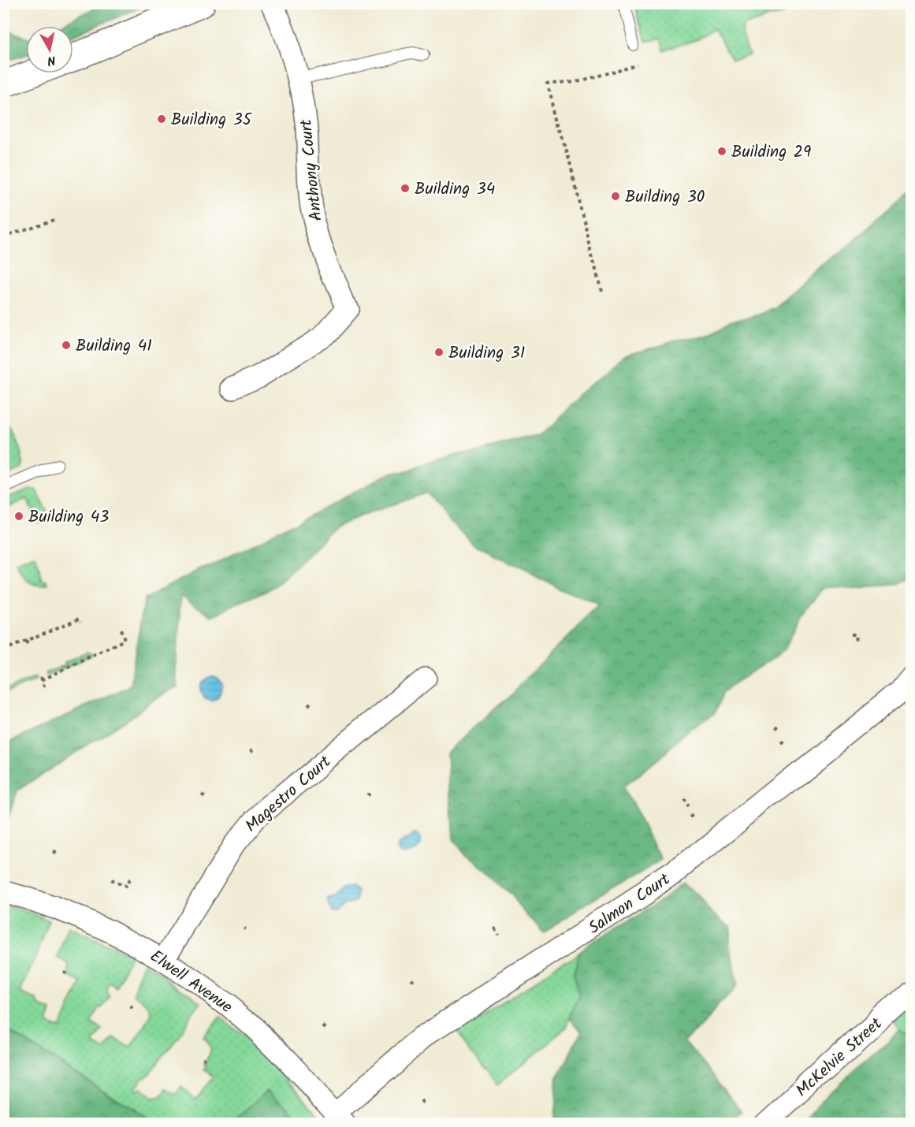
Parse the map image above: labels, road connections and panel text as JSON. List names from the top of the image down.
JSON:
{
  "streets": {
    "street": [
      "Anthony Court",
      "Magestro Court",
      "Salmon Court",
      "Elwell Avenue",
      "McKelvie Street"
    ]
  },
  "crossings": [
    ["Magestro Court", "Elwell Avenue"],
    ["Salmon Court", "Elwell Avenue"]
  ],
  "places": [
    "Building 35",
    "Building 29",
    "Building 34",
    "Building 30",
    "Building 41",
    "Building 31",
    "Building 43"
  ],
  "north": "bottom"
}
